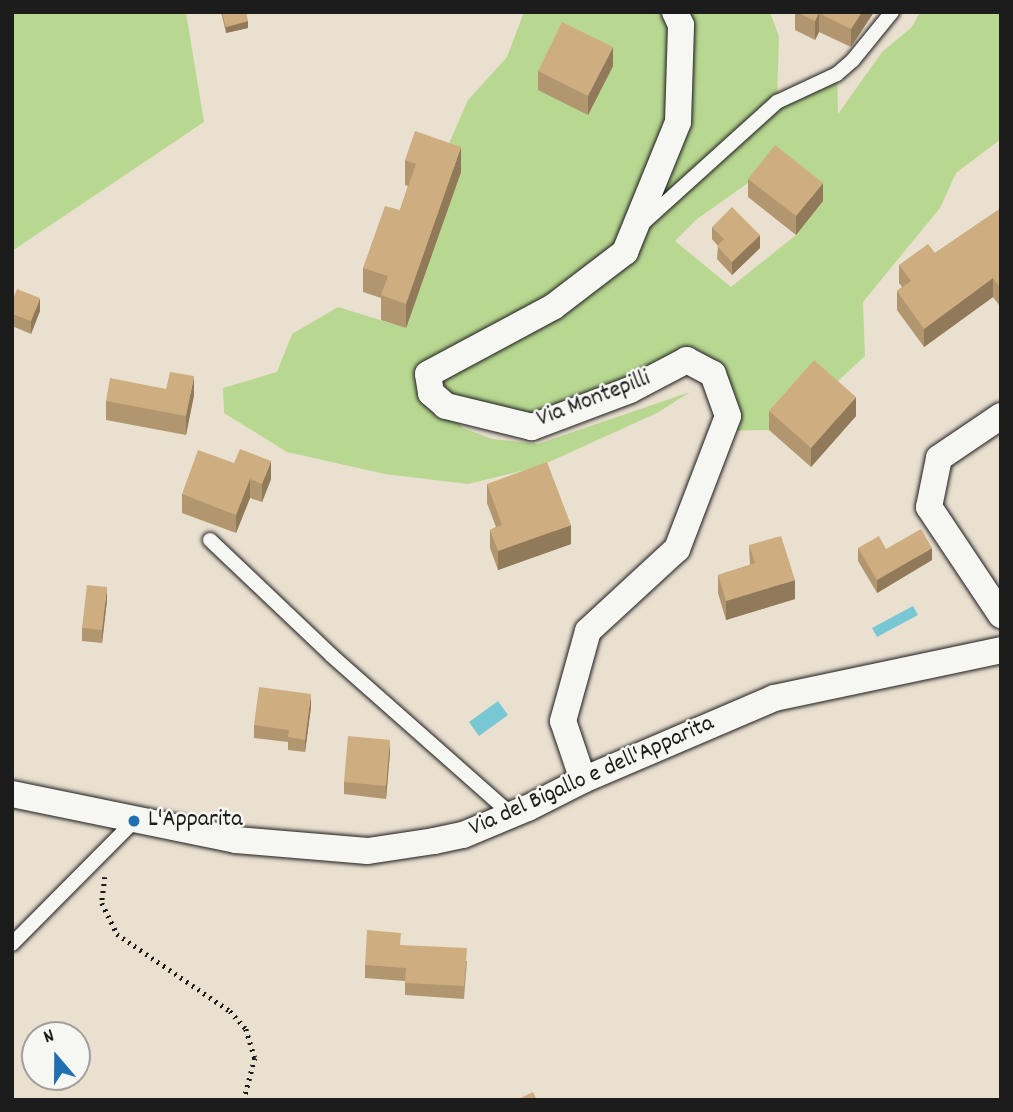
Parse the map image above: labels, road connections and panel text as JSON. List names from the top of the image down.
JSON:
{
  "streets": {
    "street": ["Via Montepilli", "Via del Bigallo e dell'Apparita"]
  },
  "crossings": [
    ["Via Montepilli", "Via del Bigallo e dell'Apparita"]
  ],
  "places": ["L'Apparita"],
  "north": "top"
}
